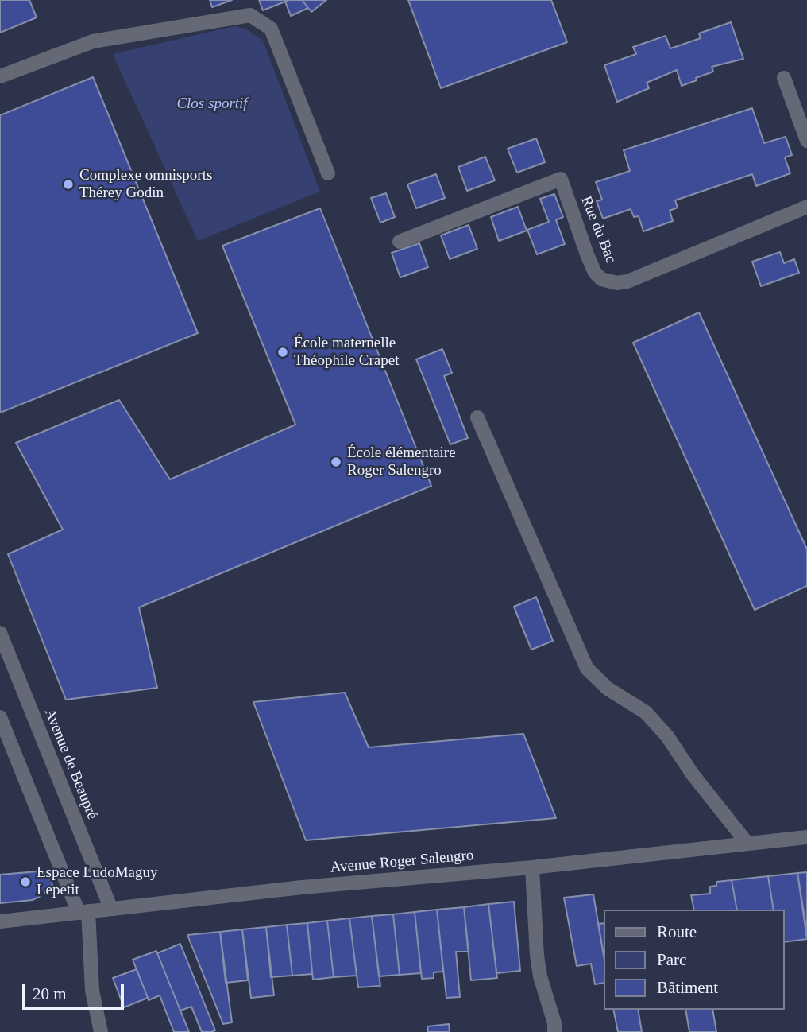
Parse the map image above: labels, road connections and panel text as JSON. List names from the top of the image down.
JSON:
{
  "streets": {
    "street": ["Rue du Bac", "Avenue de Beaupré", "Avenue Roger Salengro"]
  },
  "crossings": [
    ["Avenue de Beaupré", "Avenue Roger Salengro"]
  ],
  "parks": ["Clos sportif"],
  "places": [
    "Complexe omnisports Thérey Godin",
    "École maternelle Théophile Crapet",
    "École élémentaire Roger Salengro",
    "Espace LudoMaguy Lepetit"
  ],
  "legend": ["Route", "Parc", "Bâtiment"],
  "scale_bar": "20 m"
}
